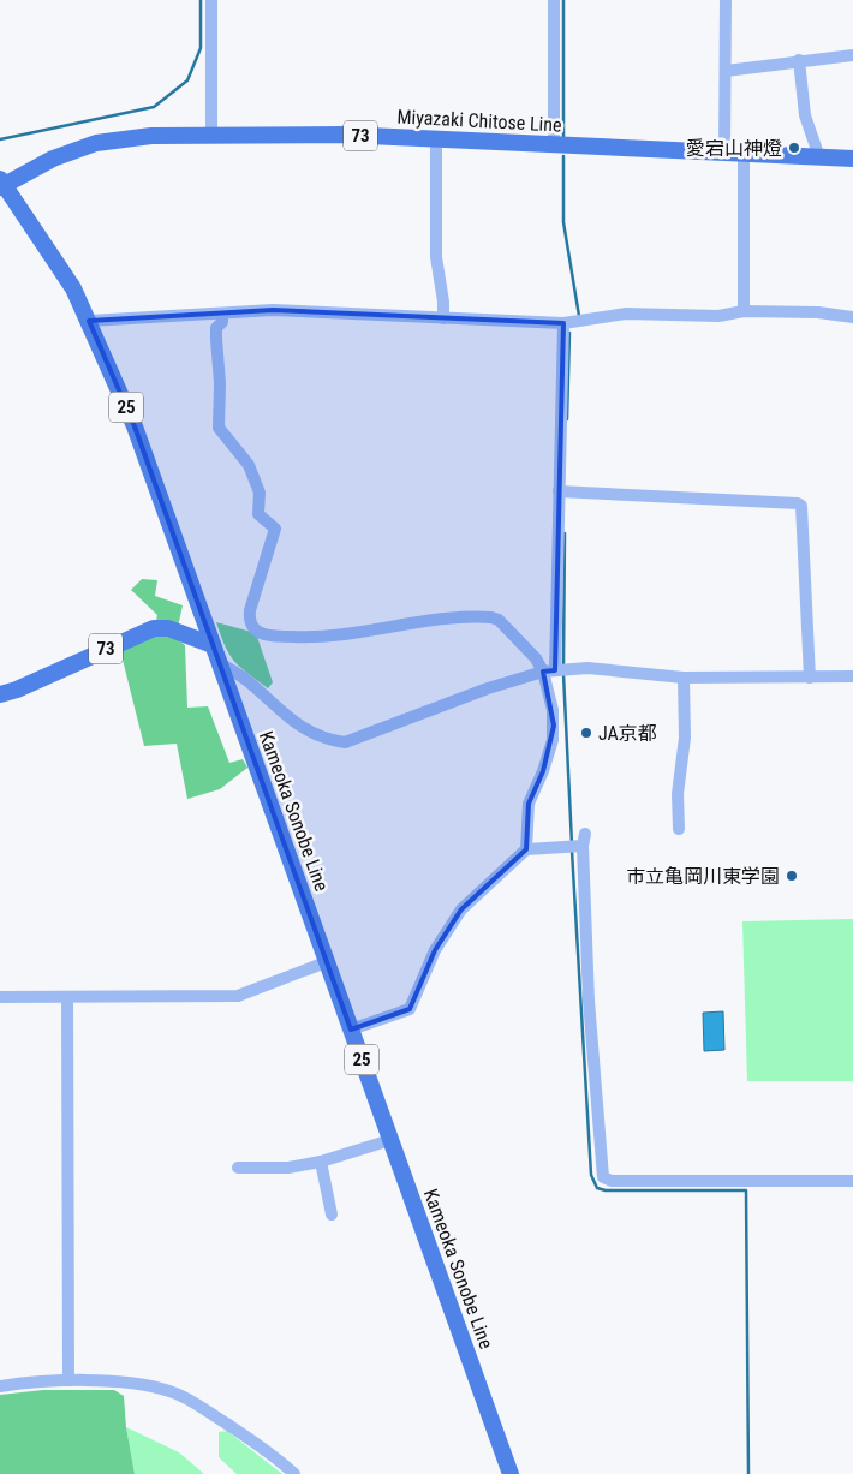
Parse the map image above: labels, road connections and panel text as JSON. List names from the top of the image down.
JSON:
{
  "streets": {
    "main road": [
      "Miyazaki Chitose Line",
      "73",
      "25",
      "Kameoka Sonobe Line"
    ]
  },
  "crossings": [
    ["Miyazaki Chitose Line", "Kameoka Sonobe Line"],
    ["73", "Kameoka Sonobe Line"]
  ],
  "places": ["愛宕山神燈", "JA京都", "市立亀岡川東学園"]
}
